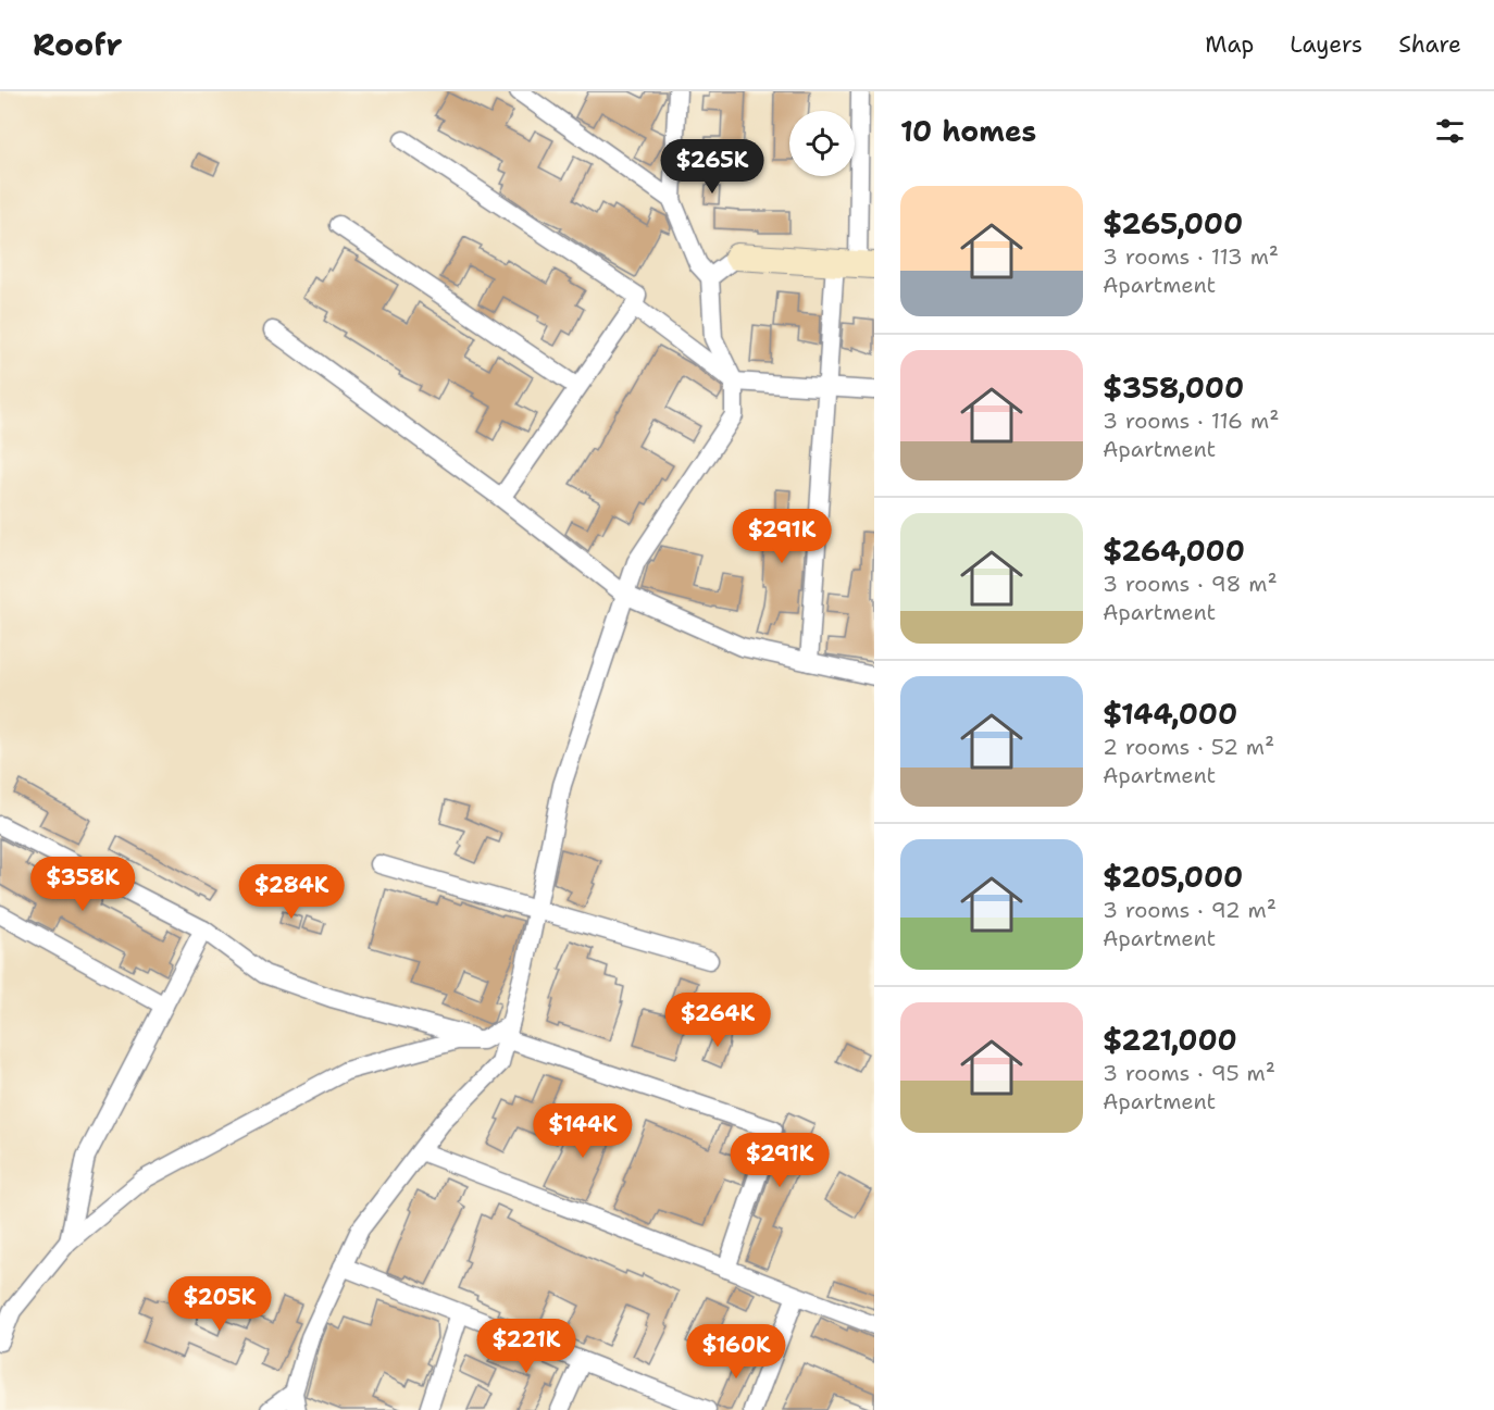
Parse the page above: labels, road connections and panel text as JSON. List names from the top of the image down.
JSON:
{
  "page": {
    "header": "Roofr",
    "nav": ["Map", "Layers", "Share"],
    "heading": "10 homes",
    "price": [
      "$265K",
      "$291K",
      "$358K",
      "$284K",
      "$264K",
      "$144K",
      "$291K",
      "$205K",
      "$221K",
      "$160K"
    ],
    "list": [
      {
        "name": "$265,000",
        "note": "3 rooms · 113 m² · Apartment"
      },
      {
        "name": "$358,000",
        "note": "3 rooms · 116 m² · Apartment"
      },
      {
        "name": "$264,000",
        "note": "3 rooms · 98 m² · Apartment"
      },
      {
        "name": "$144,000",
        "note": "2 rooms · 52 m² · Apartment"
      },
      {
        "name": "$205,000",
        "note": "3 rooms · 92 m² · Apartment"
      },
      {
        "name": "$221,000",
        "note": "3 rooms · 95 m² · Apartment"
      }
    ]
  }
}
